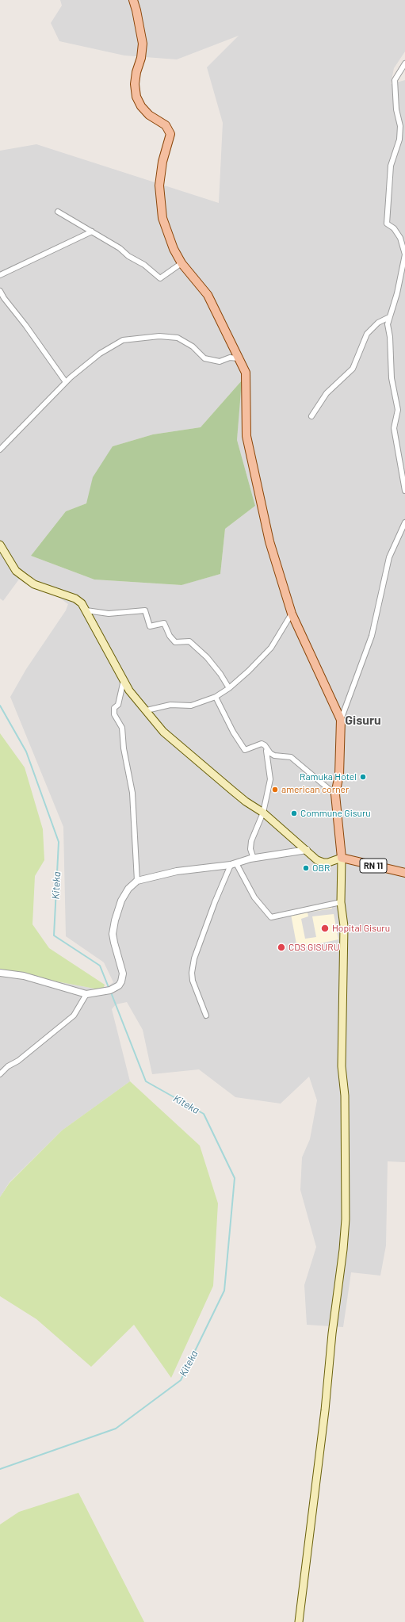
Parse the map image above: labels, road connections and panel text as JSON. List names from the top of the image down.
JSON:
{
  "streets": {
    "main road": ["RN 11"]
  },
  "districts": ["Gisuru"],
  "water": ["Kiteka"],
  "places": [
    "Ramuka Hotel",
    "american corner",
    "Commune Gisuru",
    "OBR",
    "Hopital Gisuru",
    "CDS GISURU"
  ]
}
